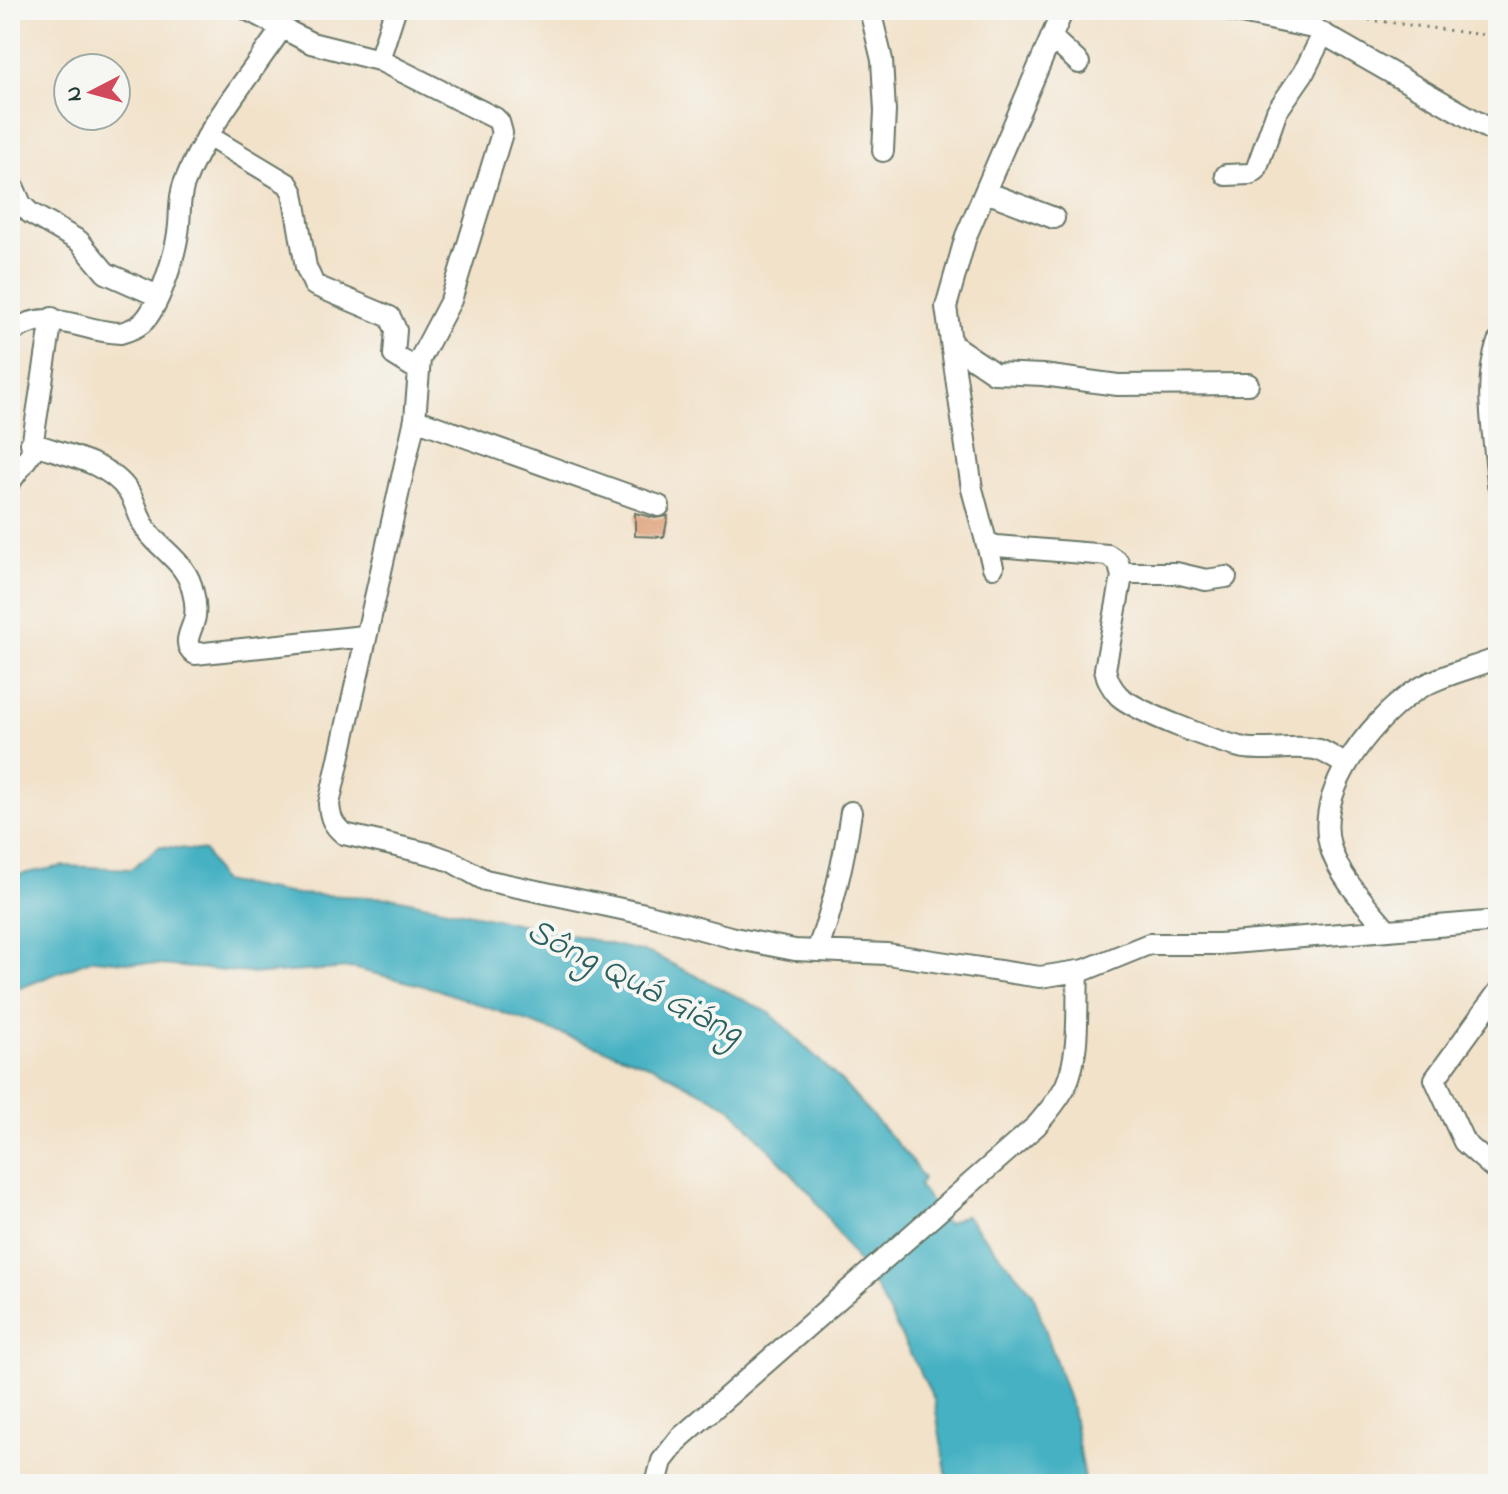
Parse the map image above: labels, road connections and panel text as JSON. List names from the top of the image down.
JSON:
{
  "water": ["Sông Quá Giáng"],
  "north": "left"
}
